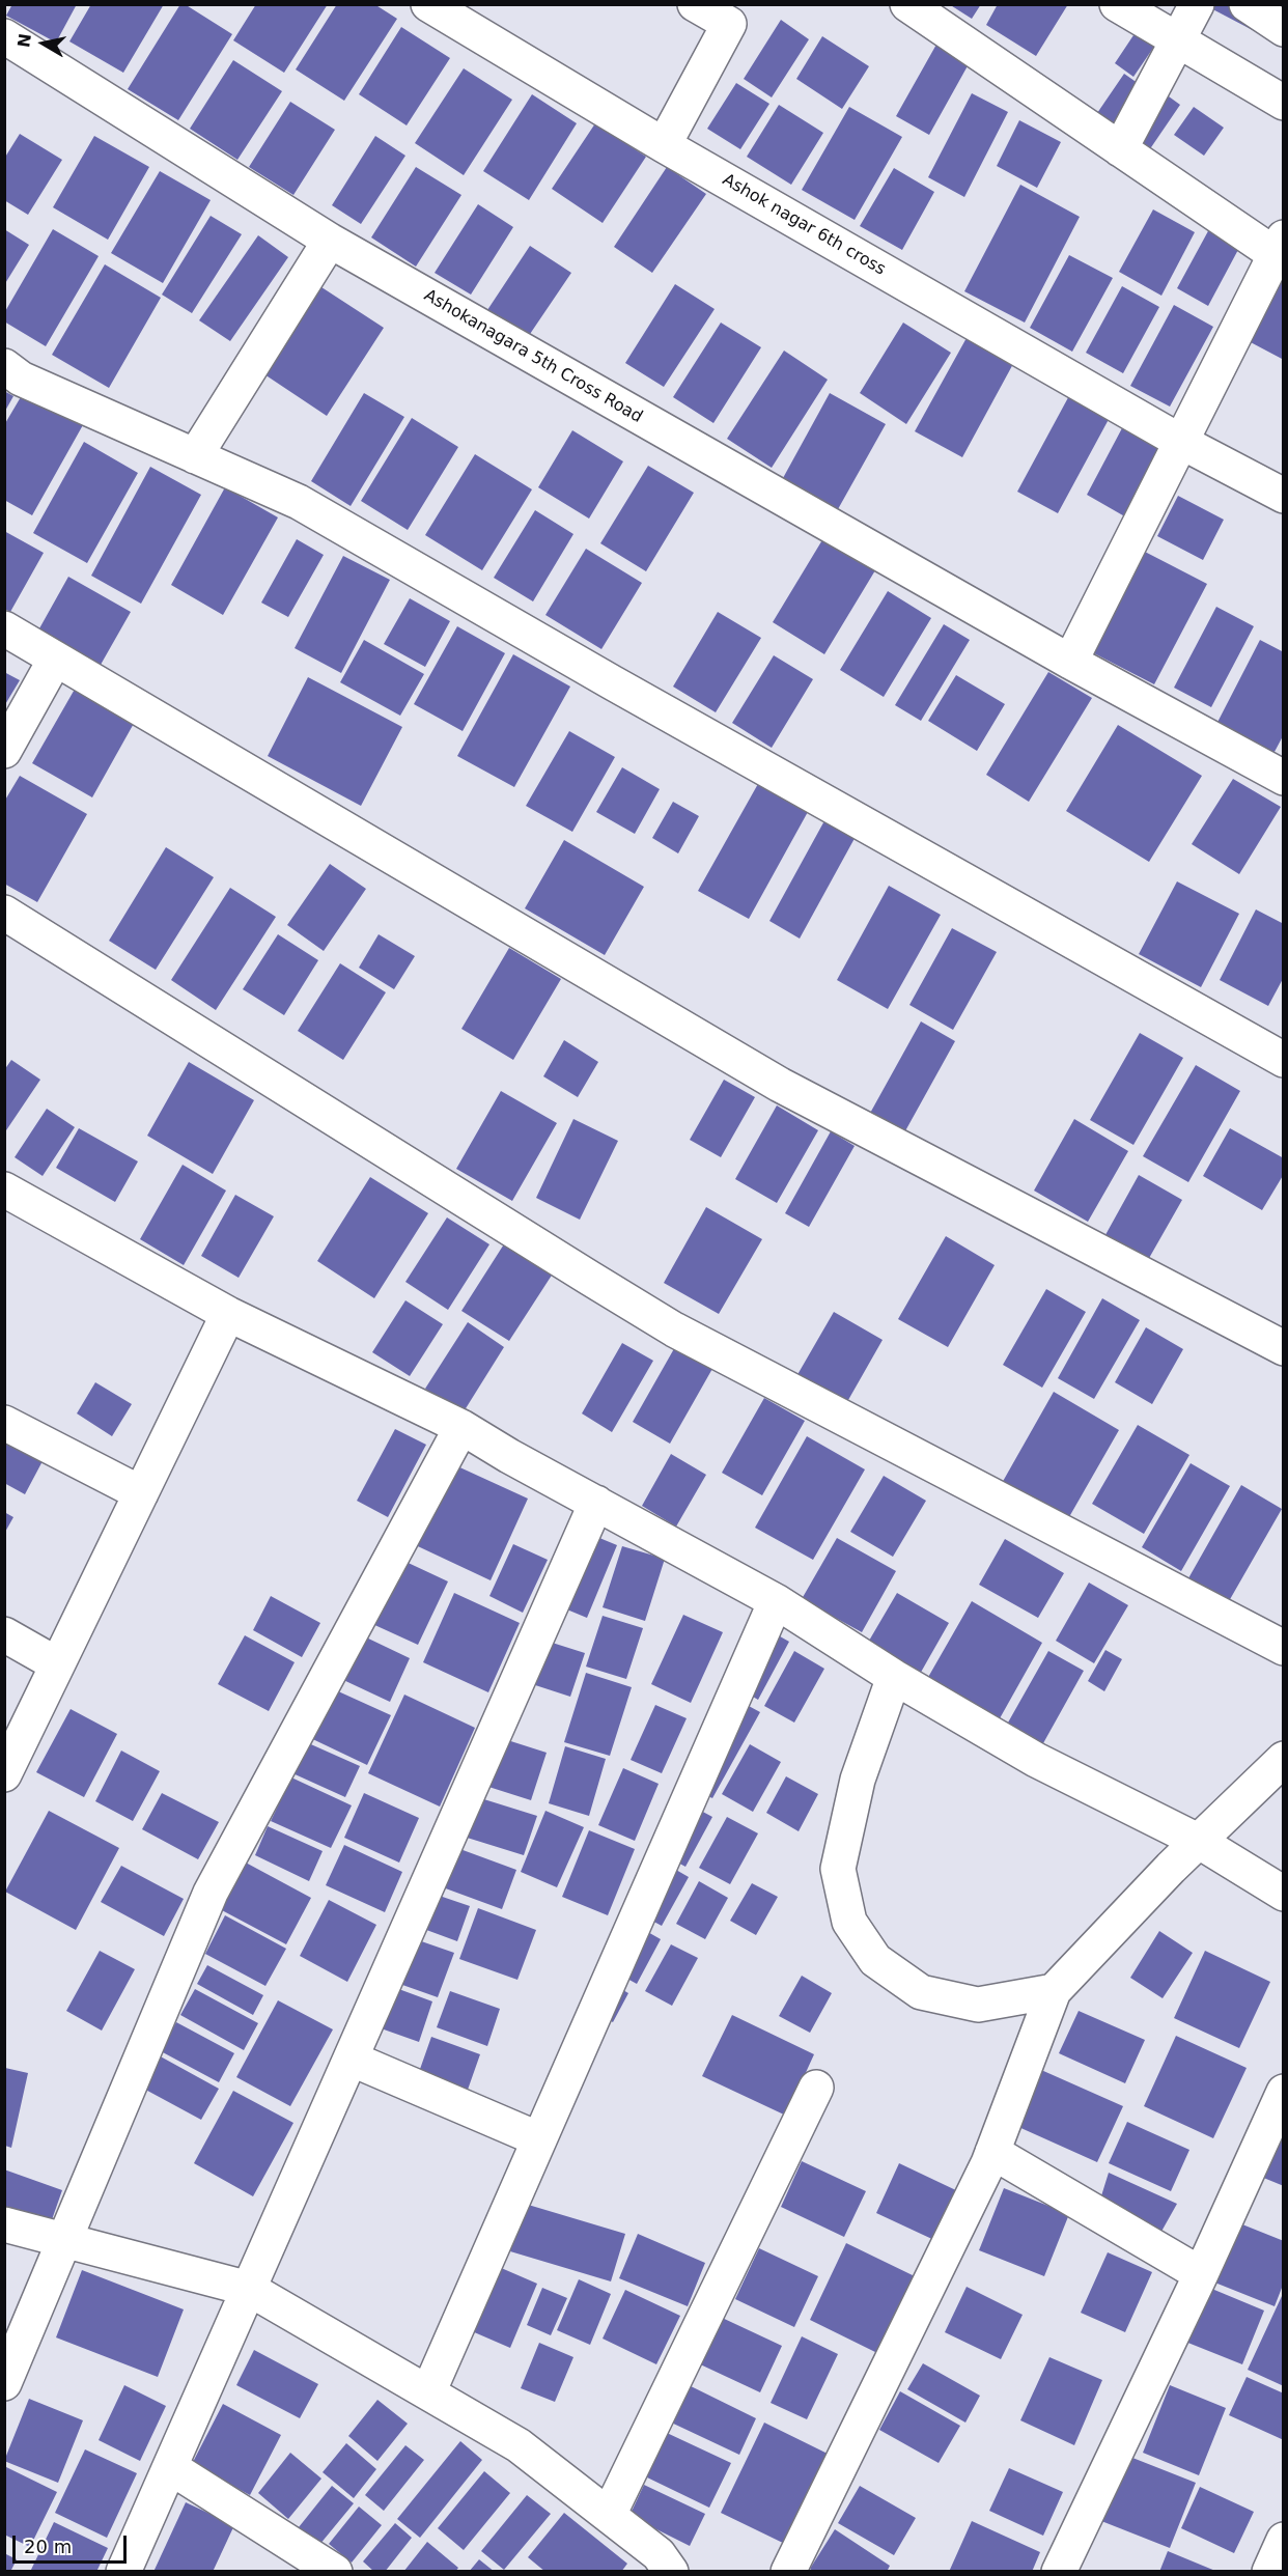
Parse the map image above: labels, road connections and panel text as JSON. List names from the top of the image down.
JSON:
{
  "streets": {
    "street": ["Ashok nagar 6th cross", "Ashokanagara 5th Cross Road"]
  },
  "scale_bar": "20 m",
  "north": "left"
}
